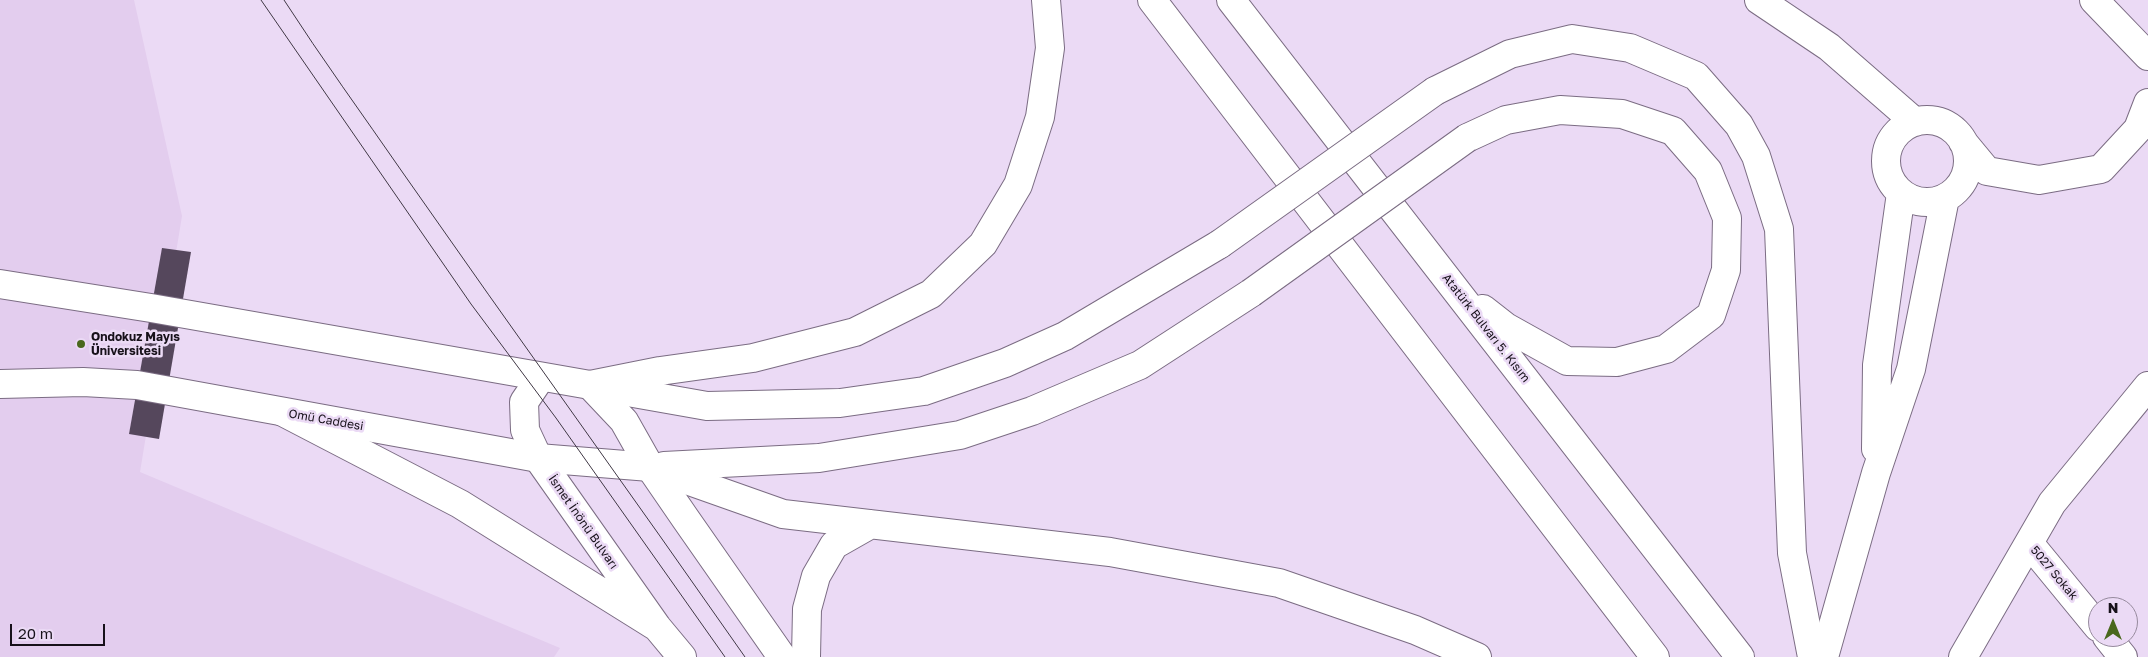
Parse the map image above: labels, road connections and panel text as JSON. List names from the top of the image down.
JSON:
{
  "streets": {
    "main road": [
      "Atatürk Bulvarı 5. Kısım",
      "Omü Caddesi",
      "İsmet İnönü Bulvarı",
      "5027 Sokak"
    ]
  },
  "crossings": [
    ["Omü Caddesi", "İsmet İnönü Bulvarı"]
  ],
  "places": ["Ondokuz Mayıs Üniversitesi"],
  "scale_bar": "20 m",
  "north": "top"
}
